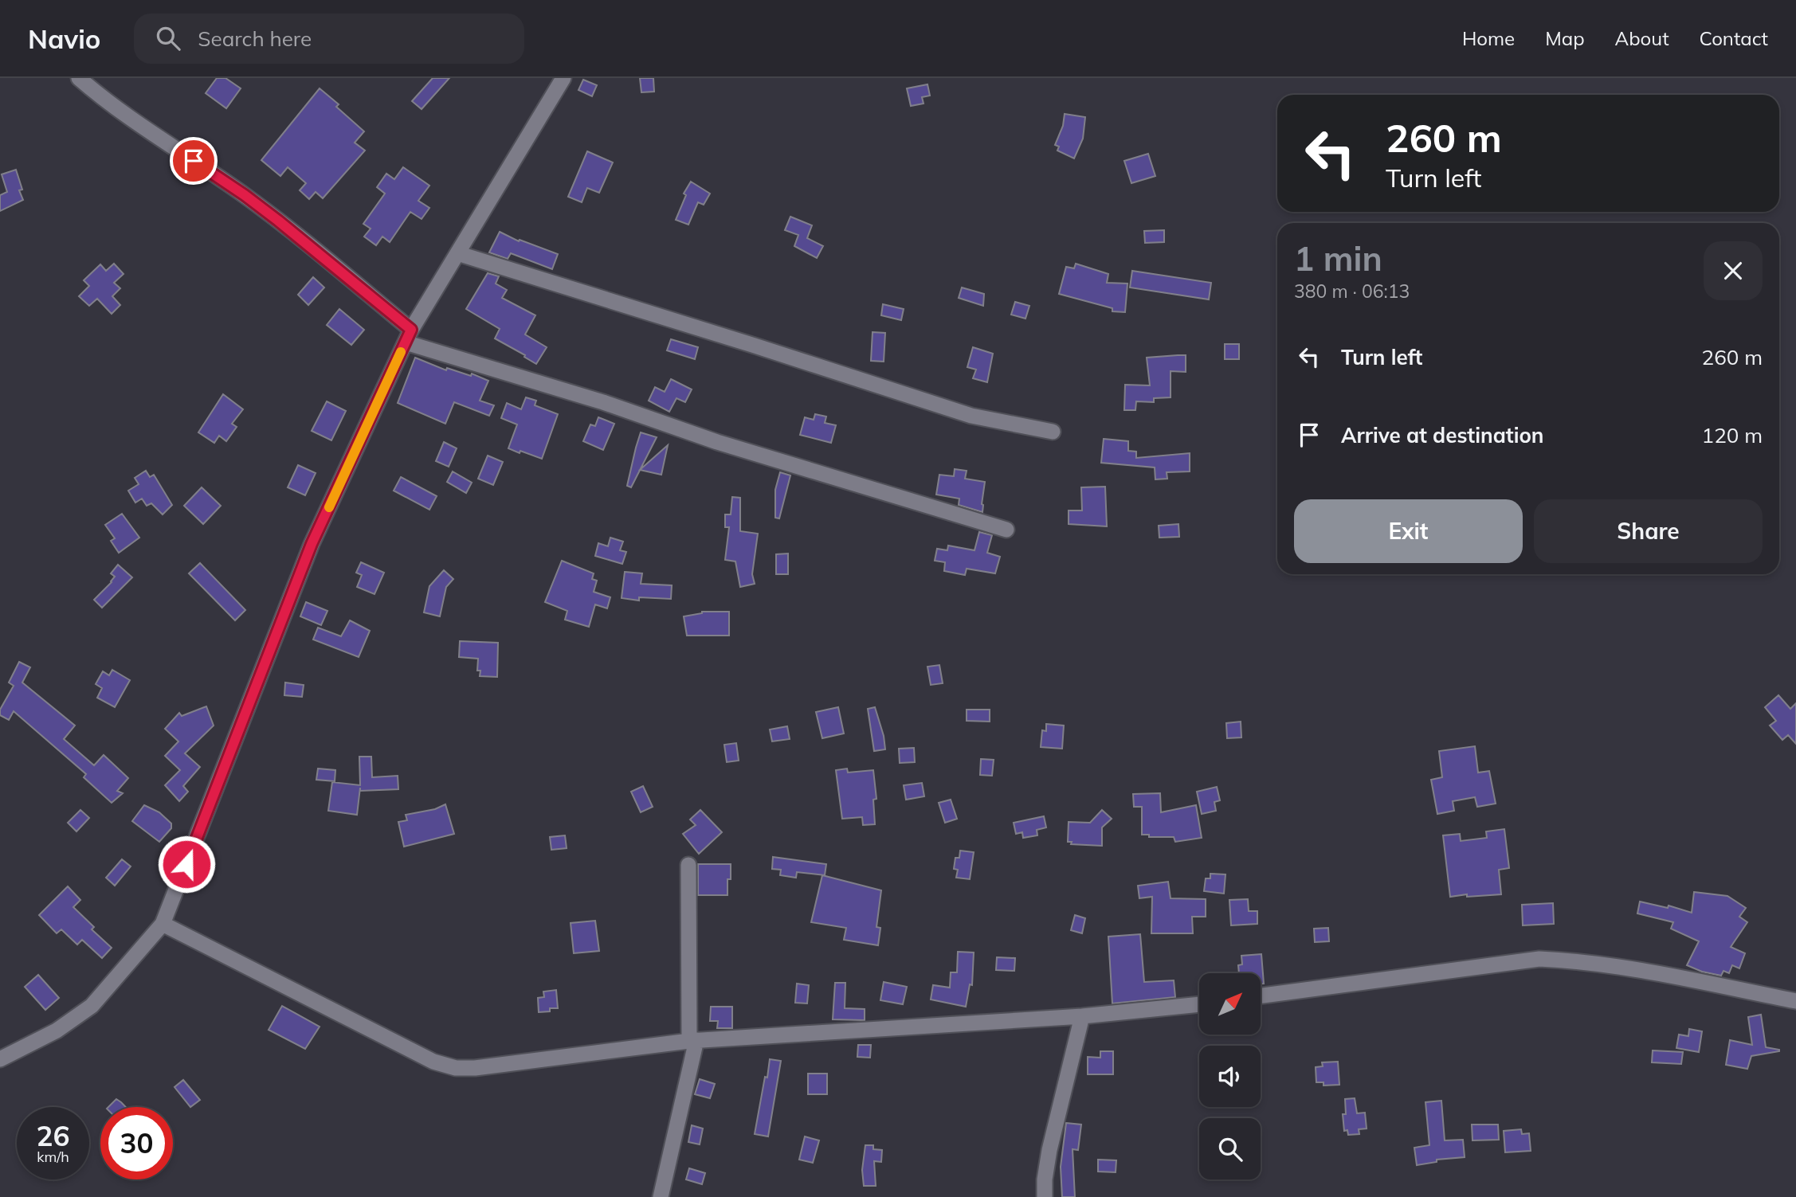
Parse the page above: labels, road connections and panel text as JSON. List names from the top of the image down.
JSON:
{
  "north": "top right",
  "page": {
    "header": "Navio",
    "search": "Search here",
    "nav": [
      "Home",
      "Map",
      "About",
      "Contact"
    ],
    "turn": ["260 m", "Turn left"],
    "heading": ["1 min", "380 m · 06:13"],
    "list": [
      {
        "name": "Turn left",
        "value": "260 m"
      },
      {
        "name": "Arrive at destination",
        "value": "120 m"
      }
    ],
    "buttons": ["Exit", "Share"],
    "speed": "26 km/h",
    "limit": "30"
  }
}
